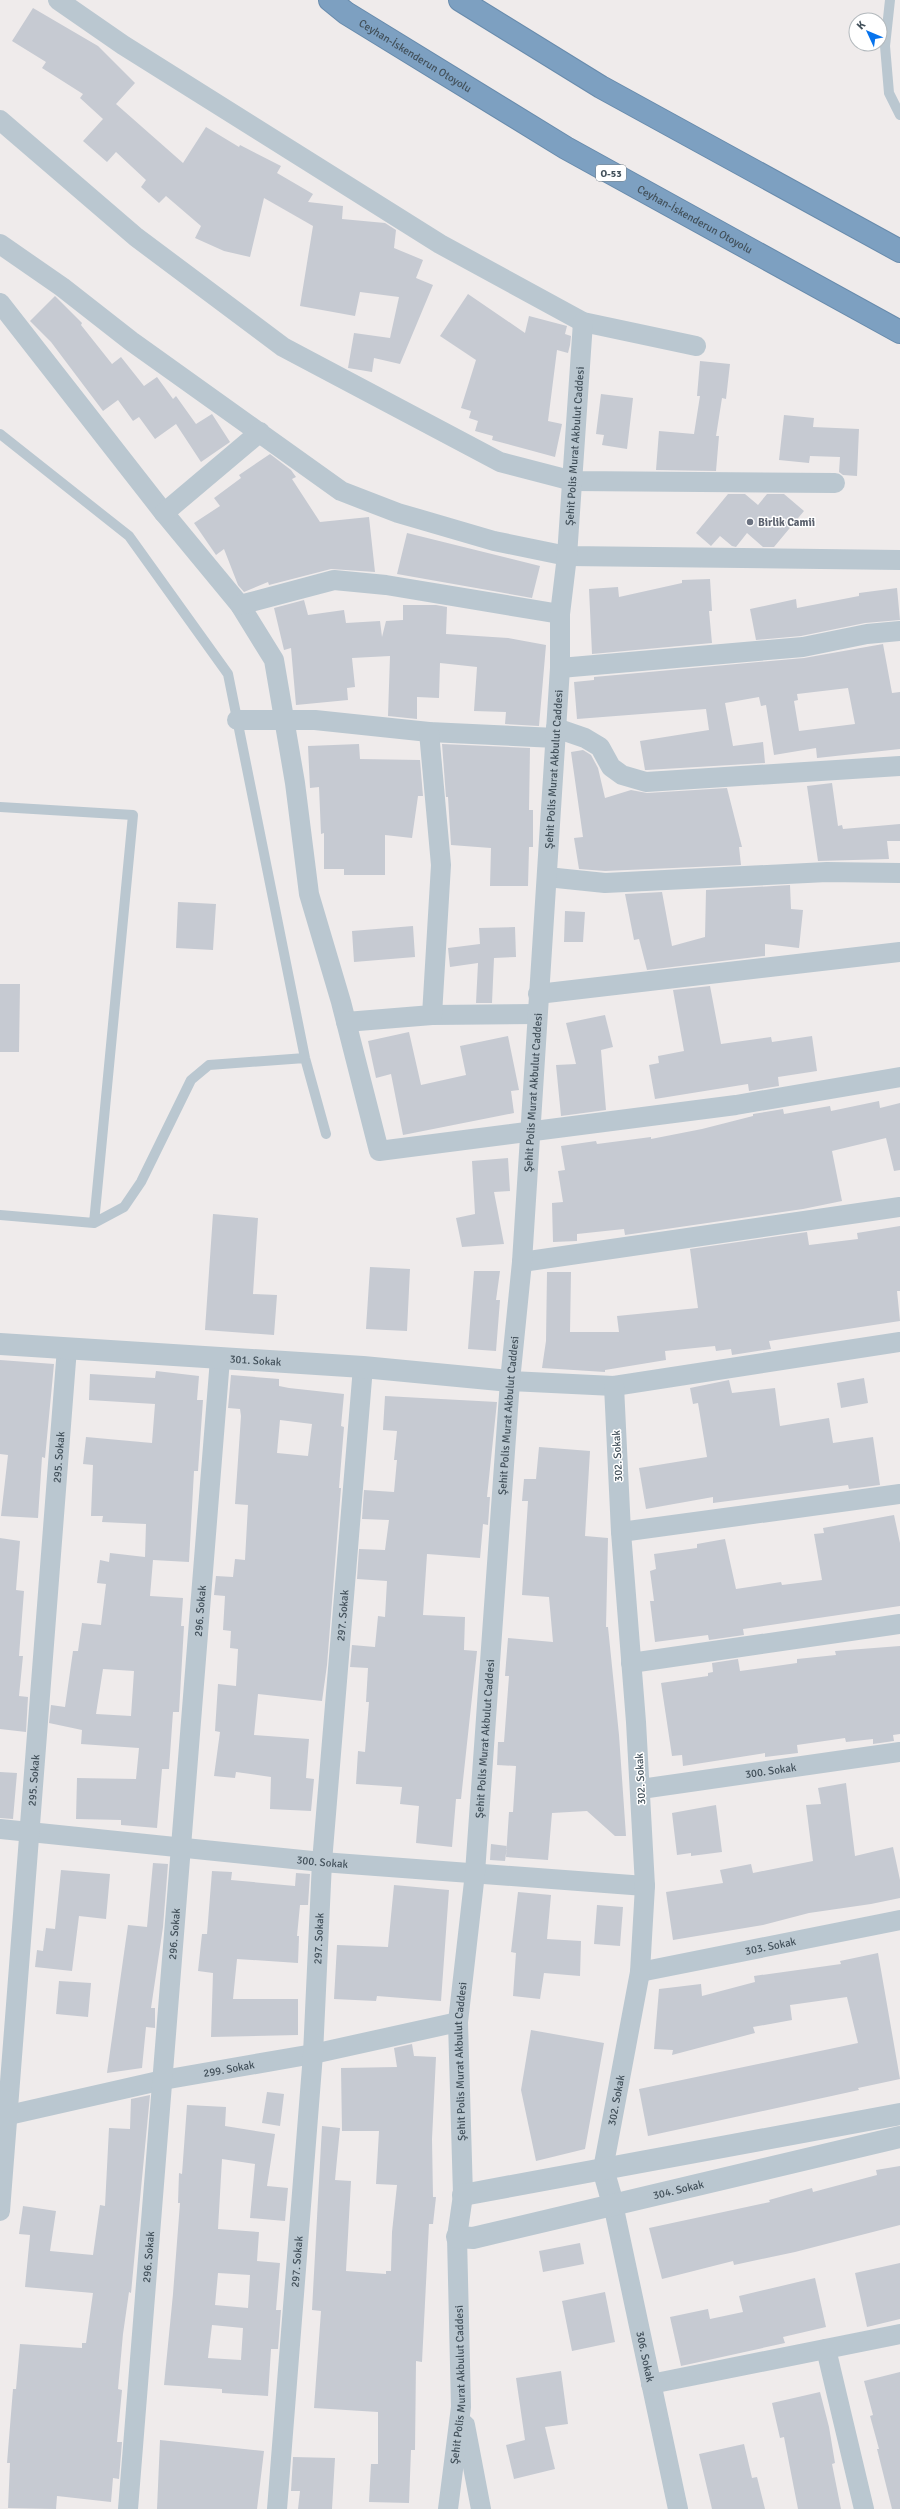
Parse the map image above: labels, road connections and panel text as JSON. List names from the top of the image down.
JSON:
{
  "streets": {
    "highway": ["Ceyhan-İskenderun Otoyolu", "O-53"],
    "street": [
      "Şehit Polis Murat Akbulut Caddesi",
      "301. Sokak",
      "302. Sokak",
      "295. Sokak",
      "296. Sokak",
      "297. Sokak",
      "300. Sokak",
      "303. Sokak",
      "299. Sokak",
      "304. Sokak",
      "306. Sokak"
    ]
  },
  "crossings": [
    ["Şehit Polis Murat Akbulut Caddesi", "301. Sokak"],
    ["Şehit Polis Murat Akbulut Caddesi", "300. Sokak"],
    ["Şehit Polis Murat Akbulut Caddesi", "299. Sokak"],
    ["Şehit Polis Murat Akbulut Caddesi", "304. Sokak"],
    ["301. Sokak", "295. Sokak"],
    ["301. Sokak", "296. Sokak"],
    ["301. Sokak", "297. Sokak"],
    ["302. Sokak", "300. Sokak"],
    ["302. Sokak", "303. Sokak"],
    ["295. Sokak", "300. Sokak"],
    ["295. Sokak", "299. Sokak"],
    ["296. Sokak", "300. Sokak"],
    ["296. Sokak", "299. Sokak"],
    ["297. Sokak", "300. Sokak"],
    ["297. Sokak", "299. Sokak"],
    ["304. Sokak", "306. Sokak"]
  ],
  "places": ["Birlik Camii"],
  "north": "top left"
}
